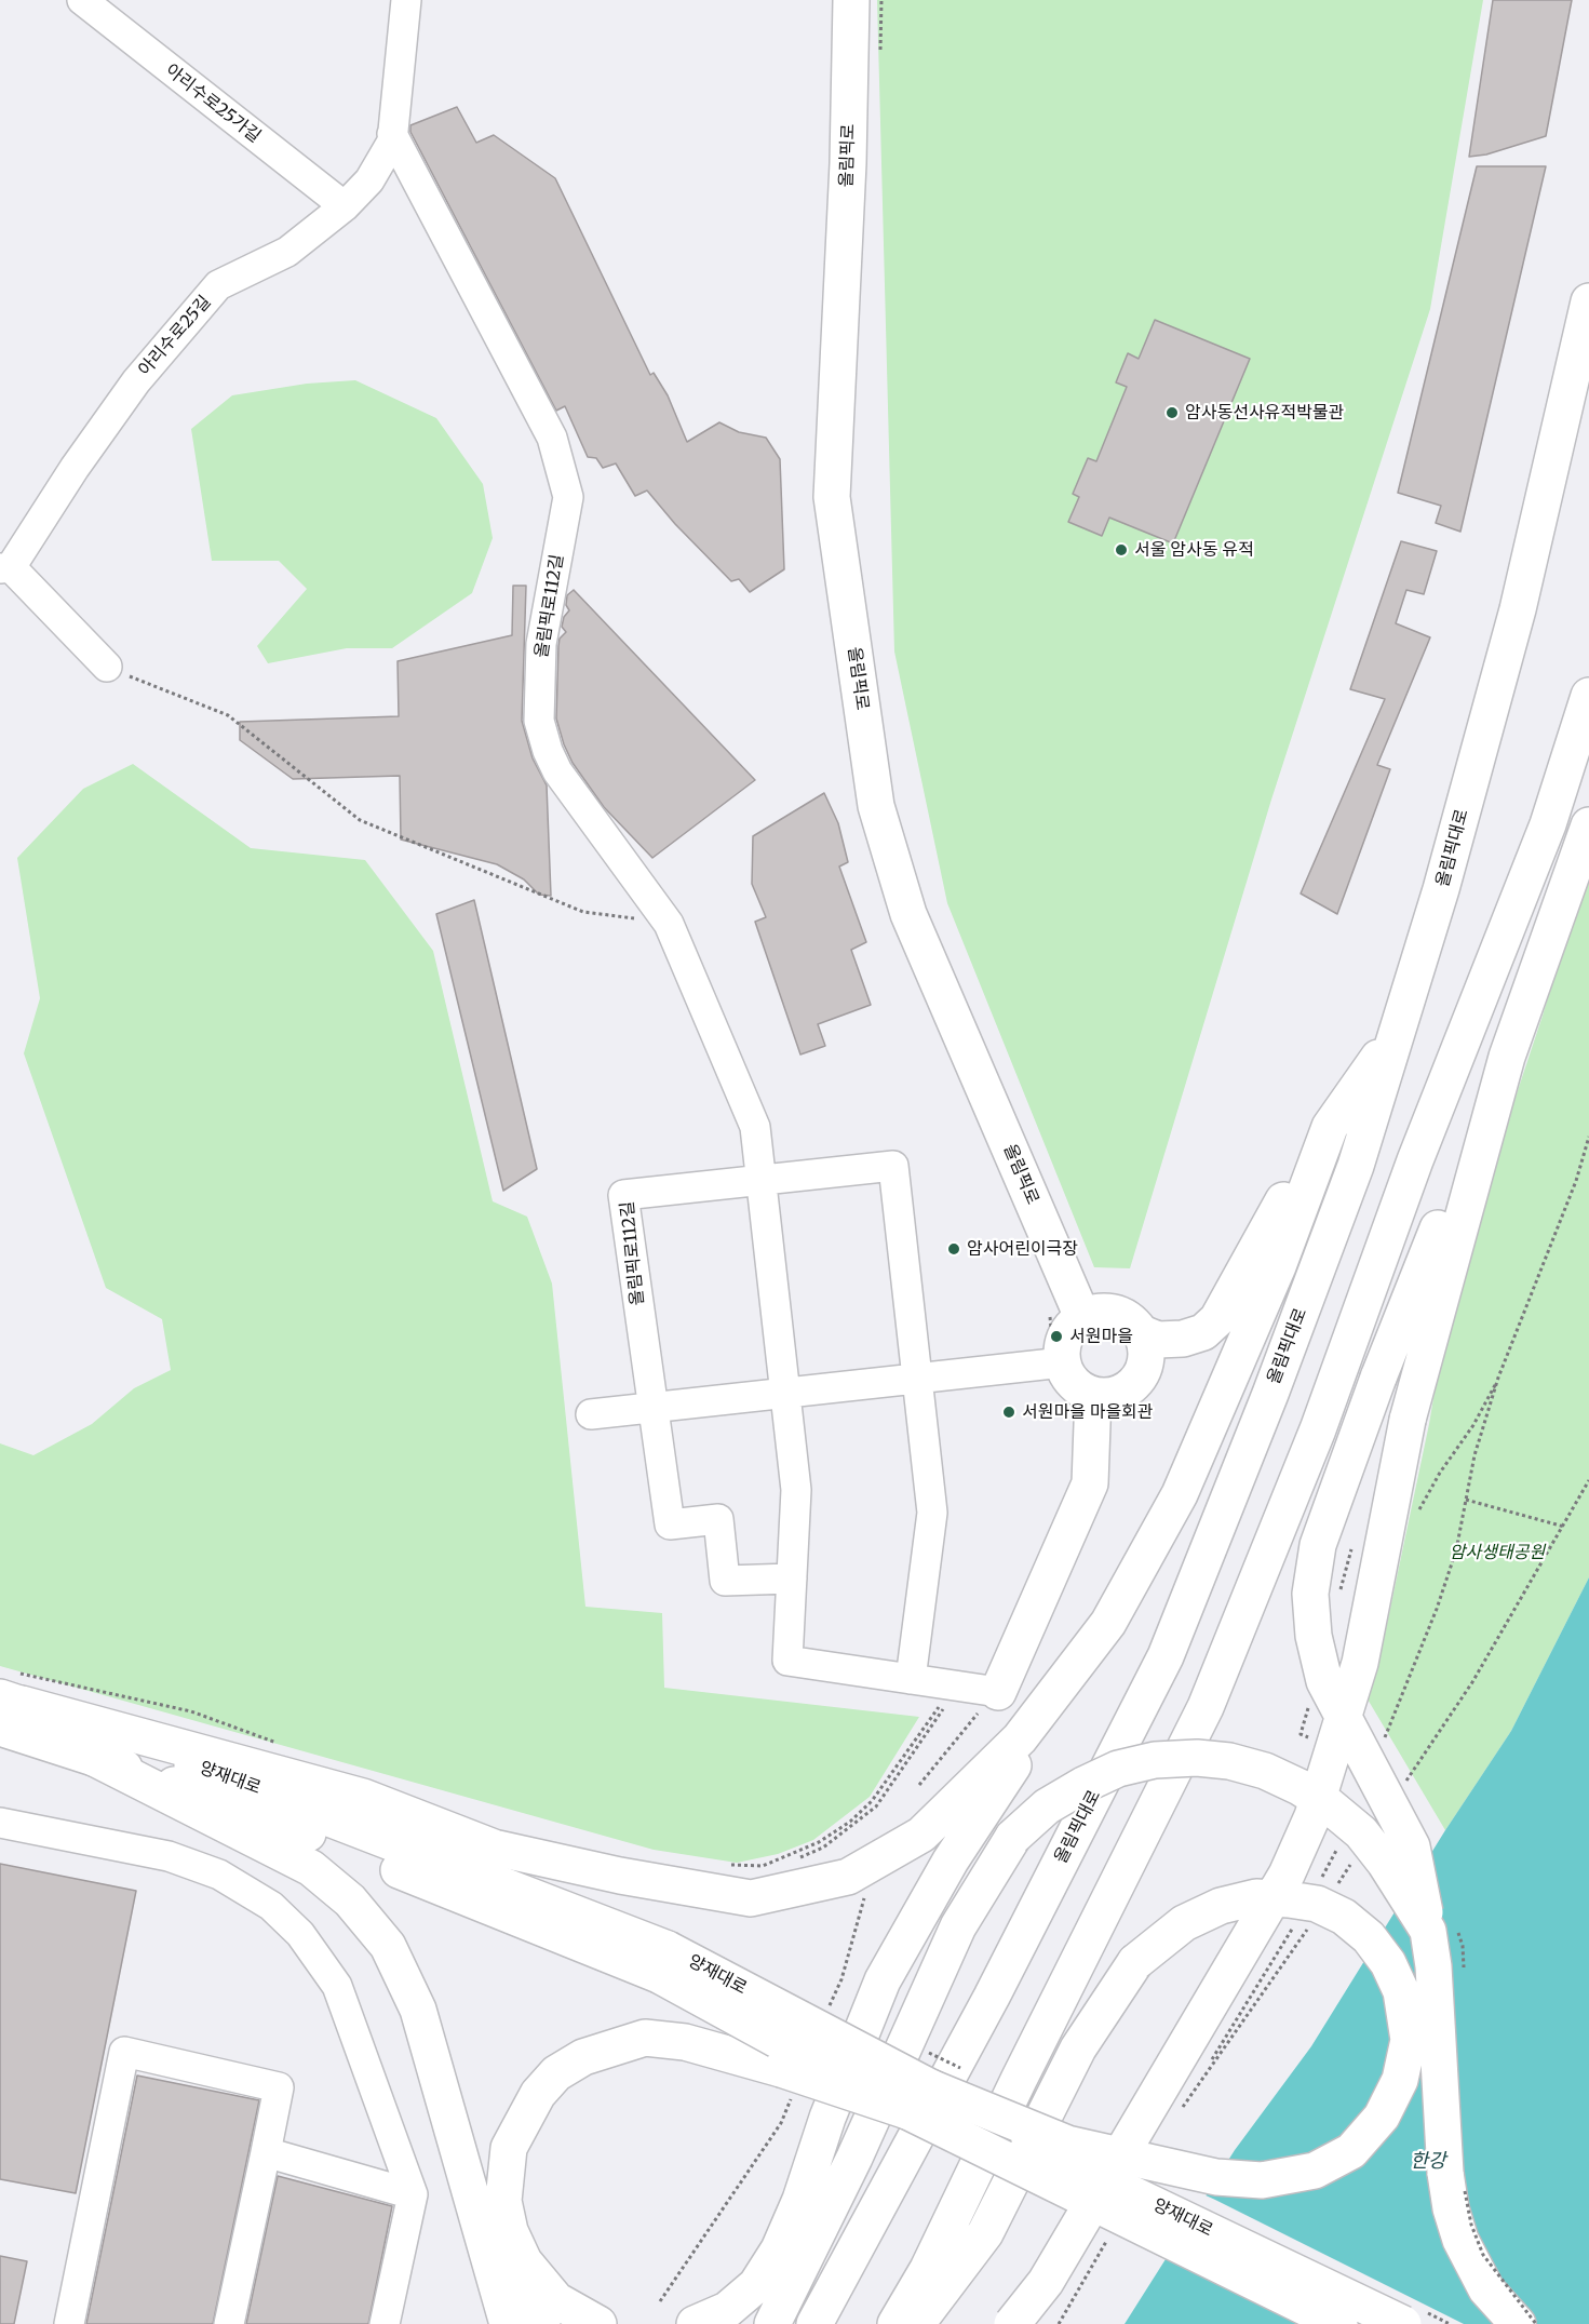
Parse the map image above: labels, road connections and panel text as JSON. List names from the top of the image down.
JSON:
{
  "streets": {
    "main road": ["올림픽로", "올림픽대로", "양재대로"],
    "street": ["아리수로25가길", "아리수로25길", "올림픽로112길"]
  },
  "crossings": [
    ["아리수로25가길", "아리수로25길"],
    ["아리수로25길", "올림픽로112길"]
  ],
  "water": ["한강"],
  "parks": ["암사생태공원"],
  "places": [
    "암사동선사유적박물관",
    "서울 암사동 유적",
    "암사어린이극장",
    "서원마을",
    "서원마을 마을회관"
  ]
}
